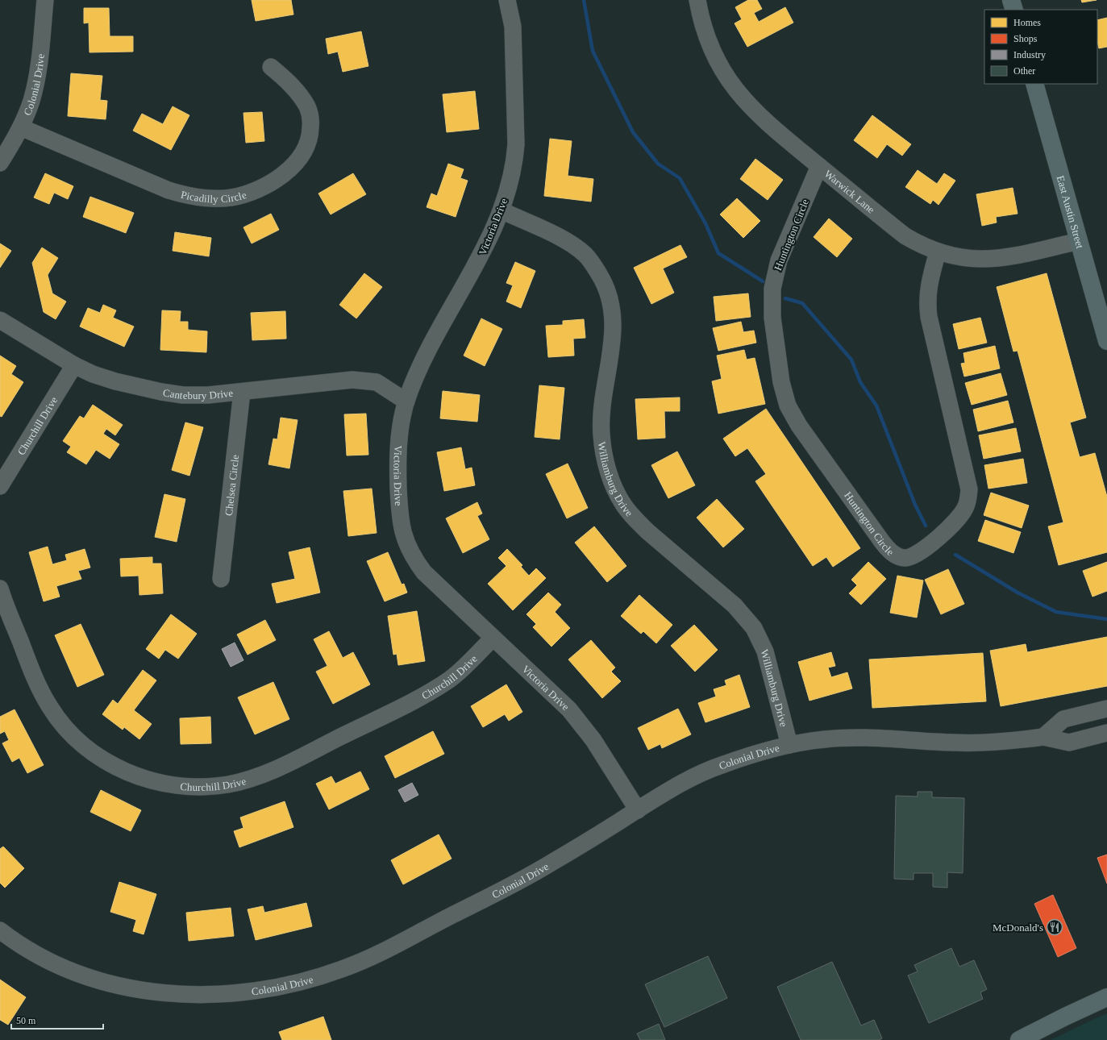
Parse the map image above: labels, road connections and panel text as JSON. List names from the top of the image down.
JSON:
{
  "streets": {
    "main road": ["East Austin Street"],
    "street": [
      "Colonial Drive",
      "Warwick Lane",
      "Picadilly Circle",
      "Victoria Drive",
      "Huntington Circle",
      "Cantebury Drive",
      "Churchill Drive",
      "Williamburg Drive",
      "Chelsea Circle"
    ]
  },
  "crossings": [
    ["Colonial Drive", "Picadilly Circle"],
    ["Colonial Drive", "Victoria Drive"],
    ["Colonial Drive", "Williamburg Drive"],
    ["Warwick Lane", "East Austin Street"],
    ["Warwick Lane", "Huntington Circle"],
    ["Victoria Drive", "Cantebury Drive"],
    ["Victoria Drive", "Churchill Drive"],
    ["Victoria Drive", "Williamburg Drive"],
    ["Cantebury Drive", "Churchill Drive"],
    ["Cantebury Drive", "Chelsea Circle"]
  ],
  "places": {
    "restaurant": ["McDonald's"]
  },
  "legend": [
    "Homes",
    "Shops",
    "Industry",
    "Other"
  ],
  "scale_bar": "50 m"
}
